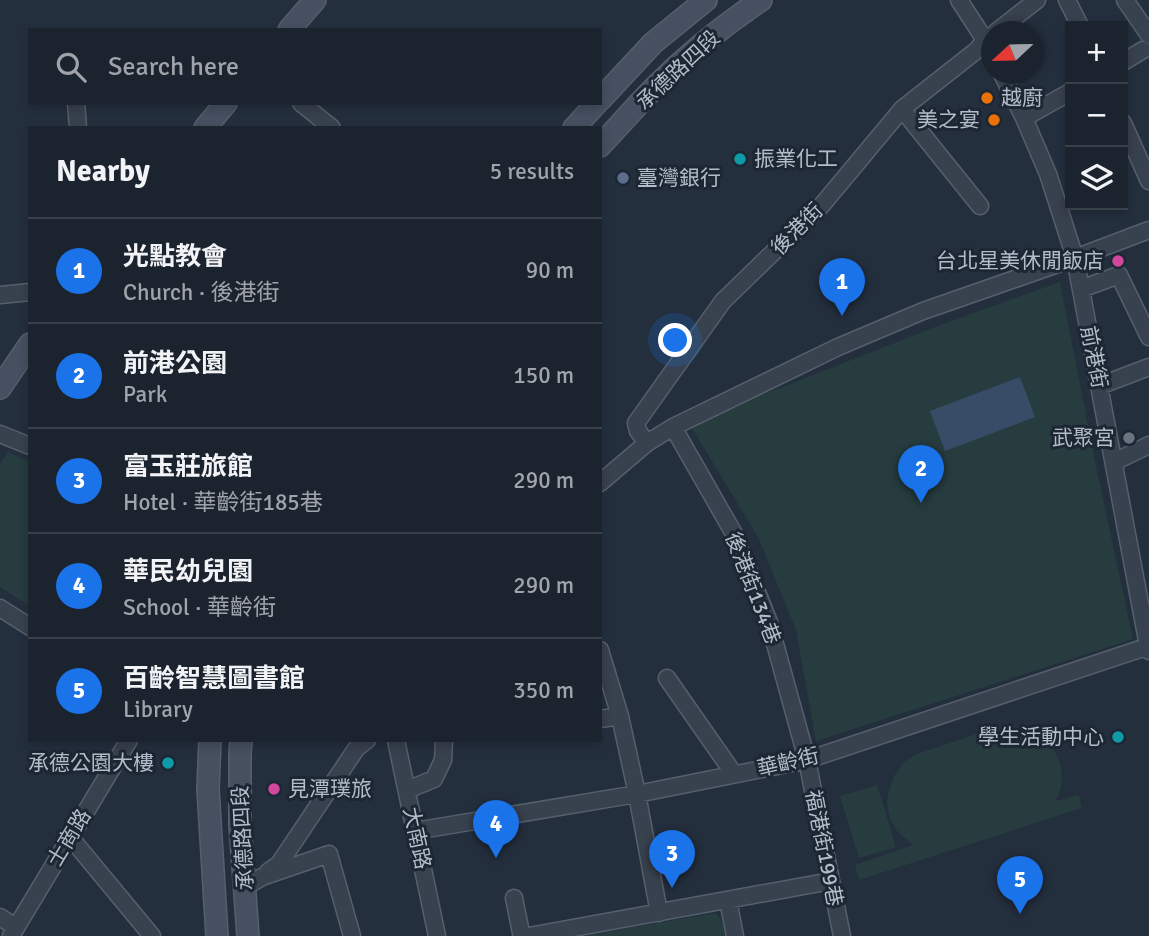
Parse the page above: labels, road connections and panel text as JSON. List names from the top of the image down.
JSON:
{
  "streets": {
    "main road": ["承德路四段"],
    "street": [
      "後港街",
      "前港街",
      "後港街134巷",
      "華齡街",
      "士商路",
      "大南路",
      "福港街199巷"
    ]
  },
  "crossings": [
    ["前港街", "華齡街"],
    ["後港街134巷", "華齡街"],
    ["後港街134巷", "福港街199巷"],
    ["華齡街", "大南路"],
    ["華齡街", "福港街199巷"]
  ],
  "places": [
    "越廚",
    "美之宴",
    "振業化工",
    "臺灣銀行",
    "台北星美休閒飯店",
    "武聚宮",
    "學生活動中心",
    "承德公園大樓",
    "見潭璞旅"
  ],
  "north": "left",
  "page": {
    "map_buttons": ["+", "−"],
    "search": "Search here",
    "heading": ["Nearby", "5 results"],
    "list": [
      {
        "mark": "1",
        "name": "光點教會",
        "note": "Church · 後港街",
        "value": "90 m"
      },
      {
        "mark": "2",
        "name": "前港公園",
        "note": "Park",
        "value": "150 m"
      },
      {
        "mark": "3",
        "name": "富玉莊旅館",
        "note": "Hotel · 華齡街185巷",
        "value": "290 m"
      },
      {
        "mark": "4",
        "name": "華民幼兒園",
        "note": "School · 華齡街",
        "value": "290 m"
      },
      {
        "mark": "5",
        "name": "百齡智慧圖書館",
        "note": "Library",
        "value": "350 m"
      }
    ],
    "pins": [
      "1",
      "2",
      "4",
      "3",
      "5"
    ]
  }
}
